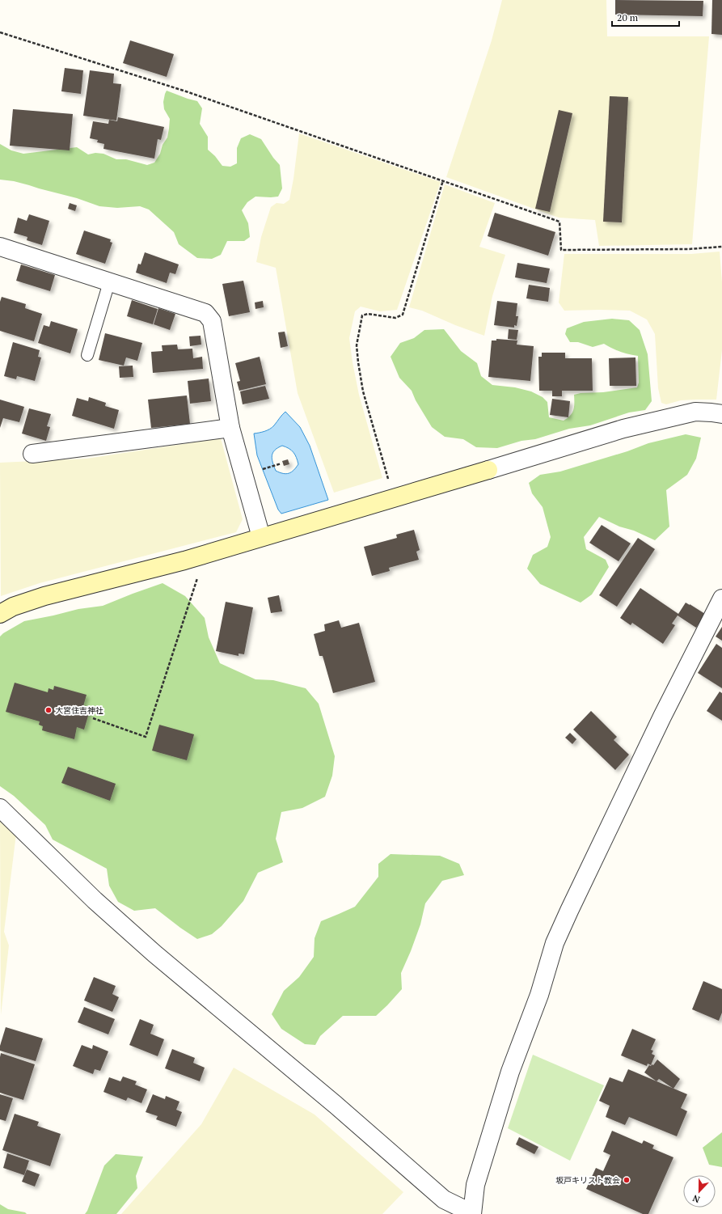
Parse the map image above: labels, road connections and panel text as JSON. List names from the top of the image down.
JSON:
{
  "places": ["大宮住吉神社", "坂戸キリスト教会"],
  "scale_bar": "20 m",
  "north": "bottom"
}
